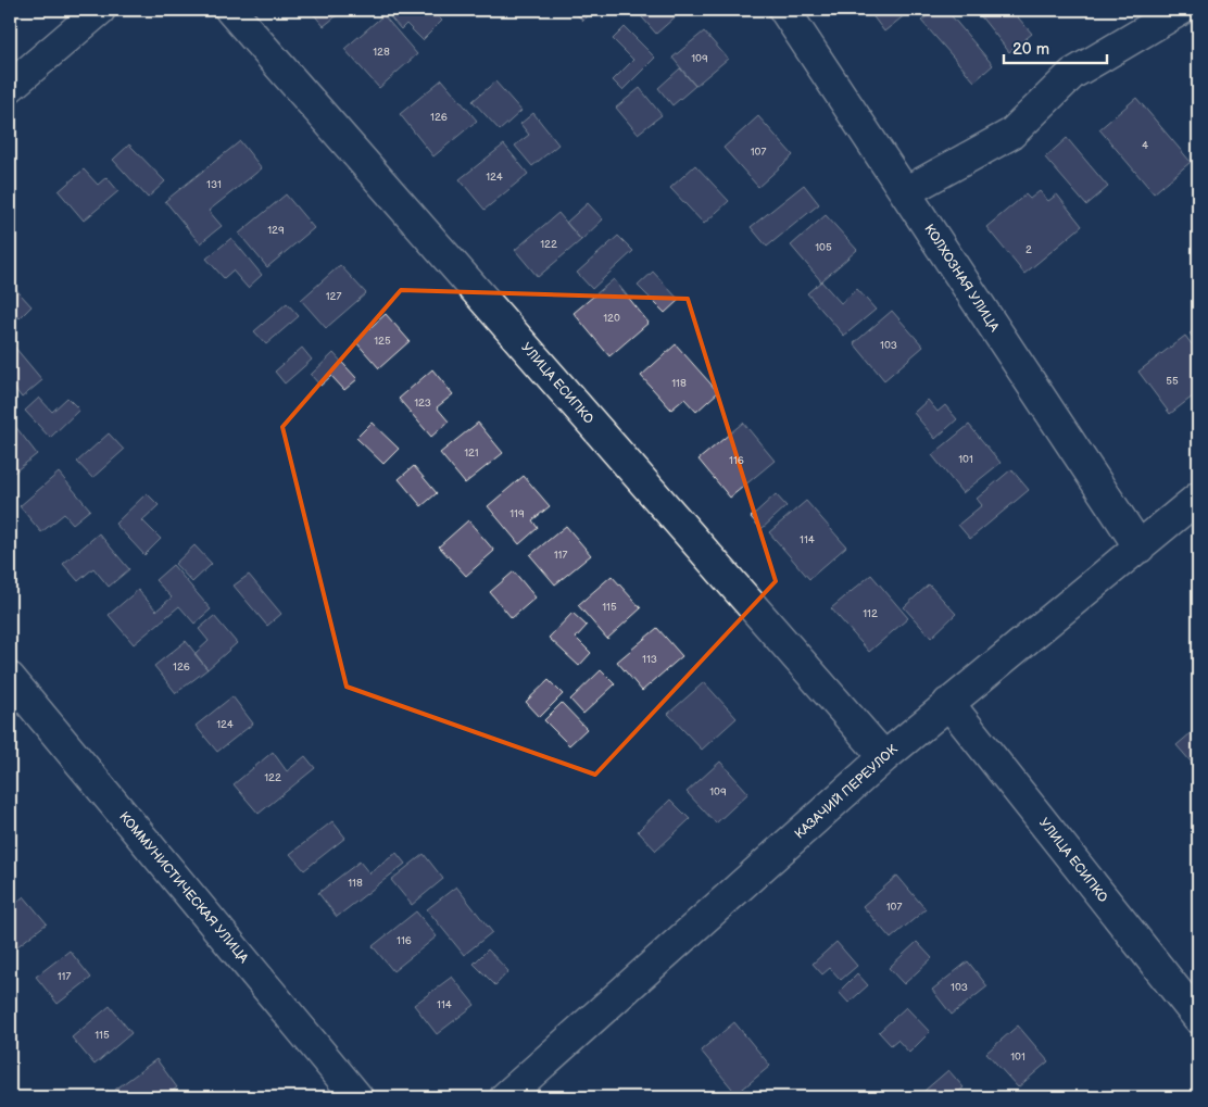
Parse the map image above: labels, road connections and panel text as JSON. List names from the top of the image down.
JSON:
{
  "streets": {
    "street": [
      "КОЛХОЗНАЯ УЛИЦА",
      "УЛИЦА ЕСИПКО",
      "КАЗАЧИЙ ПЕРЕУЛОК",
      "КОММУНИСТИЧЕСКАЯ УЛИЦА"
    ]
  },
  "crossings": [
    ["КОЛХОЗНАЯ УЛИЦА", "КАЗАЧИЙ ПЕРЕУЛОК"],
    ["УЛИЦА ЕСИПКО", "КАЗАЧИЙ ПЕРЕУЛОК"]
  ],
  "house_numbers": [
    "128",
    "109",
    "126",
    "4",
    "107",
    "124",
    "131",
    "129",
    "122",
    "105",
    "2",
    "127",
    "120",
    "125",
    "103",
    "55",
    "118",
    "123",
    "121",
    "101",
    "116",
    "119",
    "114",
    "117",
    "115",
    "112",
    "113",
    "126",
    "124",
    "122",
    "109",
    "118",
    "107",
    "116",
    "117",
    "103",
    "114",
    "115",
    "101"
  ],
  "scale_bar": "20 m"
}
